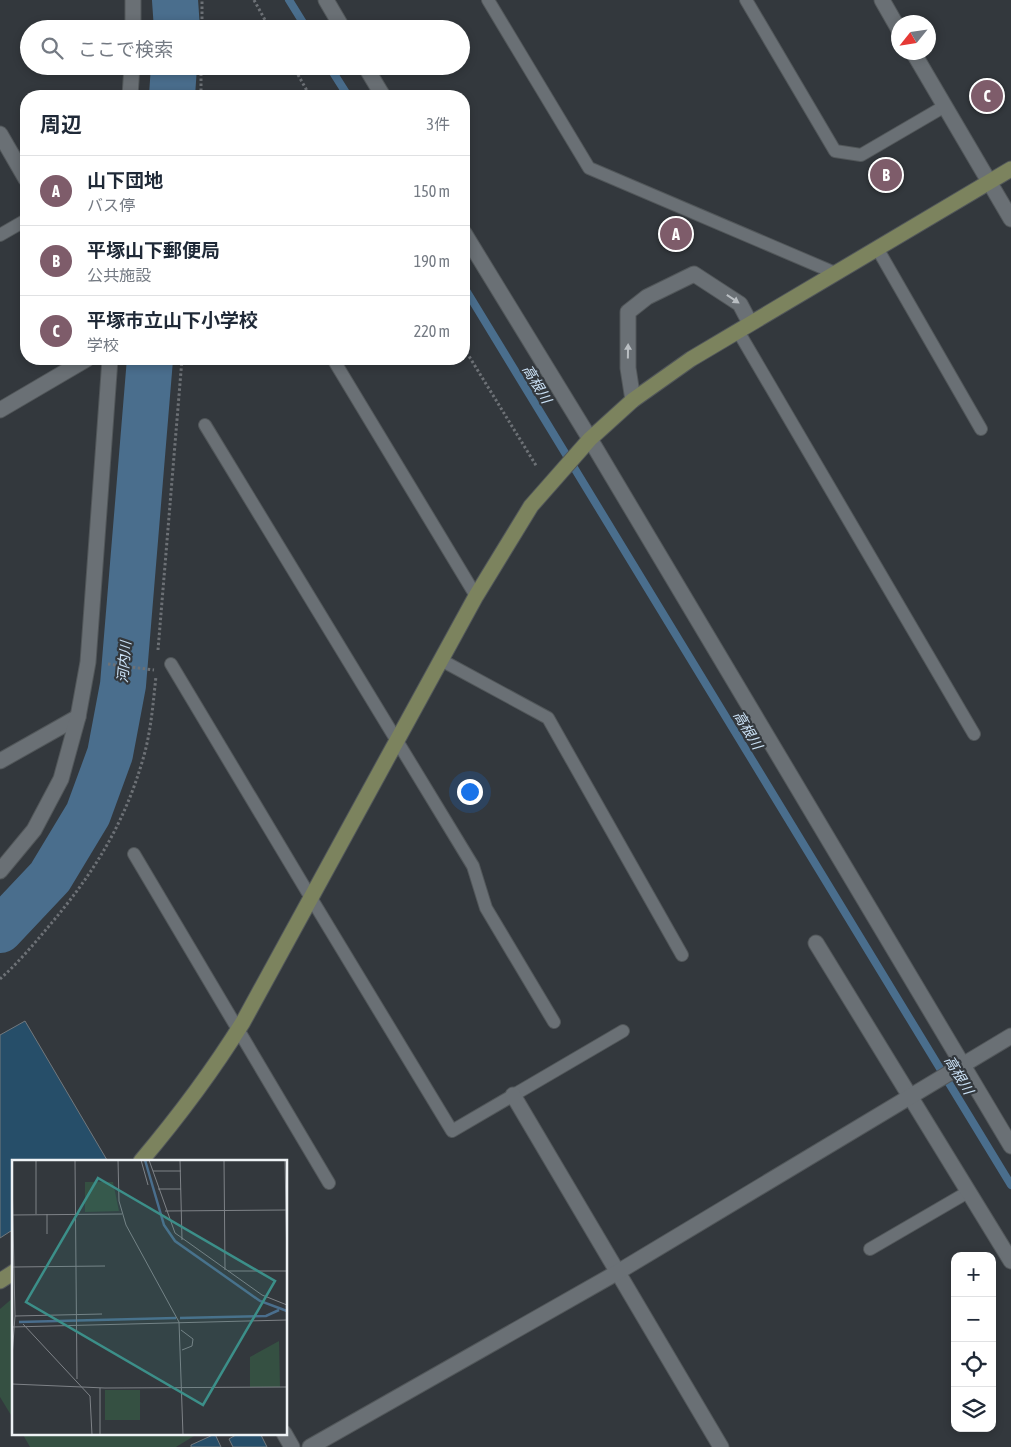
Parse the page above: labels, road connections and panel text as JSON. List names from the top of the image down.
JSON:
{
  "water": ["高根川", "河内川"],
  "north": "bottom left",
  "page": {
    "search": "ここで検索",
    "pins": ["C", "B", "A"],
    "heading": ["周辺", "3件"],
    "list": [
      {
        "mark": "A",
        "name": "山下団地",
        "note": "バス停",
        "value": "150 m"
      },
      {
        "mark": "B",
        "name": "平塚山下郵便局",
        "note": "公共施設",
        "value": "190 m"
      },
      {
        "mark": "C",
        "name": "平塚市立山下小学校",
        "note": "学校",
        "value": "220 m"
      }
    ],
    "map_buttons": ["+", "−"]
  }
}
